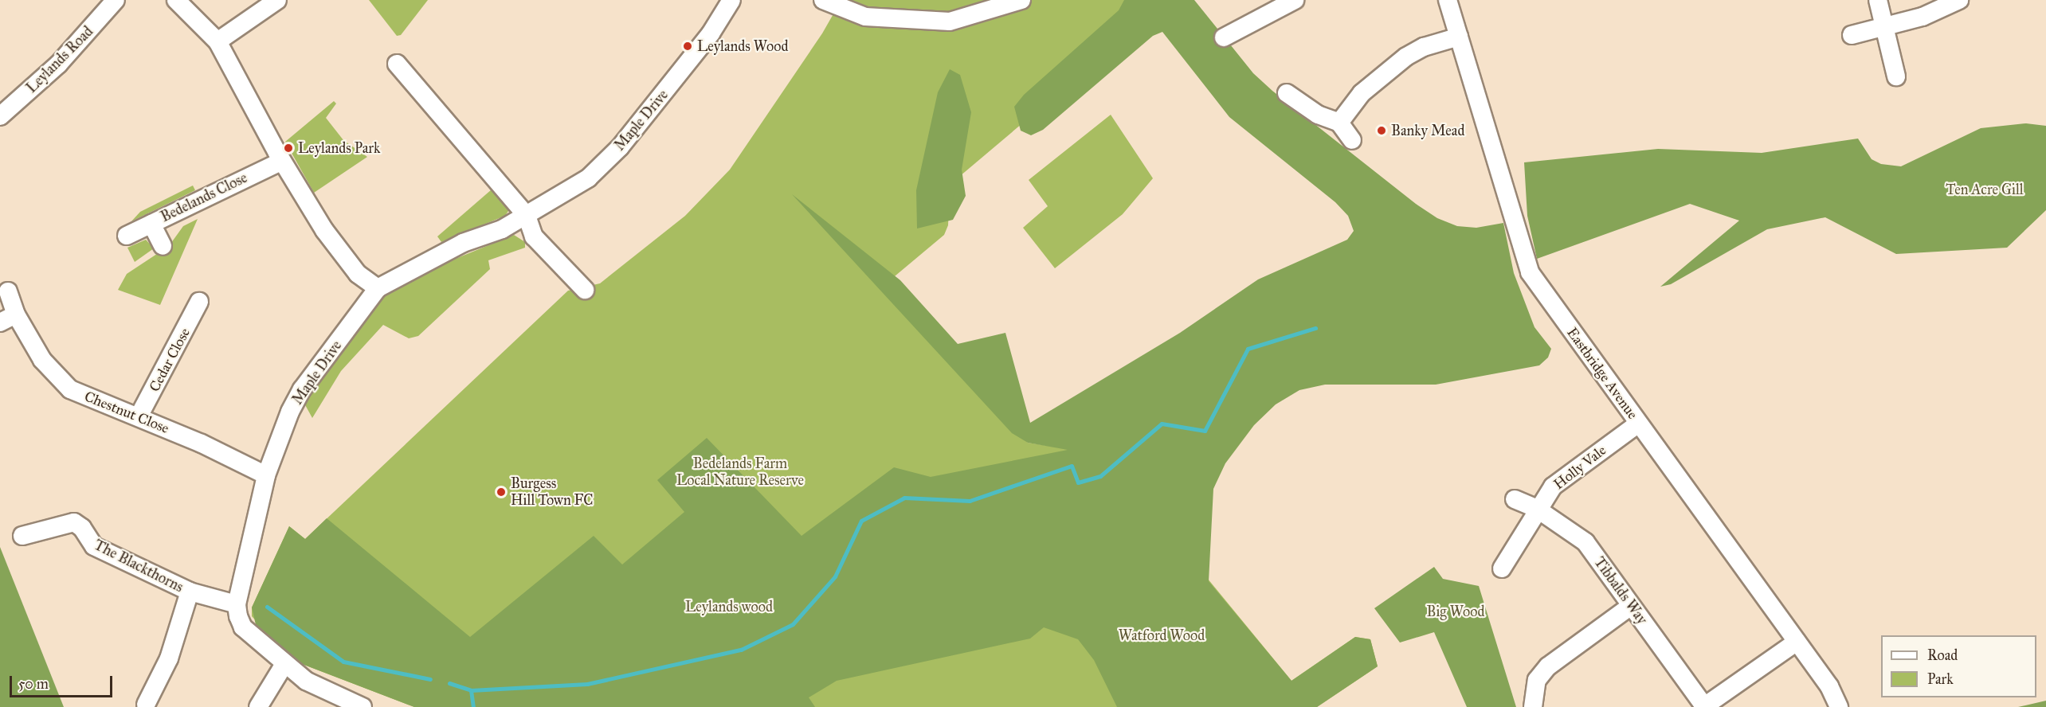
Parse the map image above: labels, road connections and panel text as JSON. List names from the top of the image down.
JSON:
{
  "streets": {
    "street": [
      "Leylands Road",
      "Maple Drive",
      "Bedelands Close",
      "Cedar Close",
      "Eastbridge Avenue",
      "Chestnut Close",
      "Holly Vale",
      "The Blackthorns",
      "Tibbalds Way"
    ]
  },
  "crossings": [
    ["Maple Drive", "Chestnut Close"],
    ["Maple Drive", "The Blackthorns"],
    ["Cedar Close", "Chestnut Close"],
    ["Eastbridge Avenue", "Holly Vale"],
    ["Holly Vale", "Tibbalds Way"]
  ],
  "parks": [
    "Ten Acre Gill",
    "Bedelands Farm Local Nature Reserve",
    "Leylands wood",
    "Big Wood",
    "Watford Wood"
  ],
  "places": [
    "Leylands Wood",
    "Banky Mead",
    "Leylands Park",
    "Burgess Hill Town FC"
  ],
  "legend": ["Road", "Park"],
  "scale_bar": "50 m"
}
